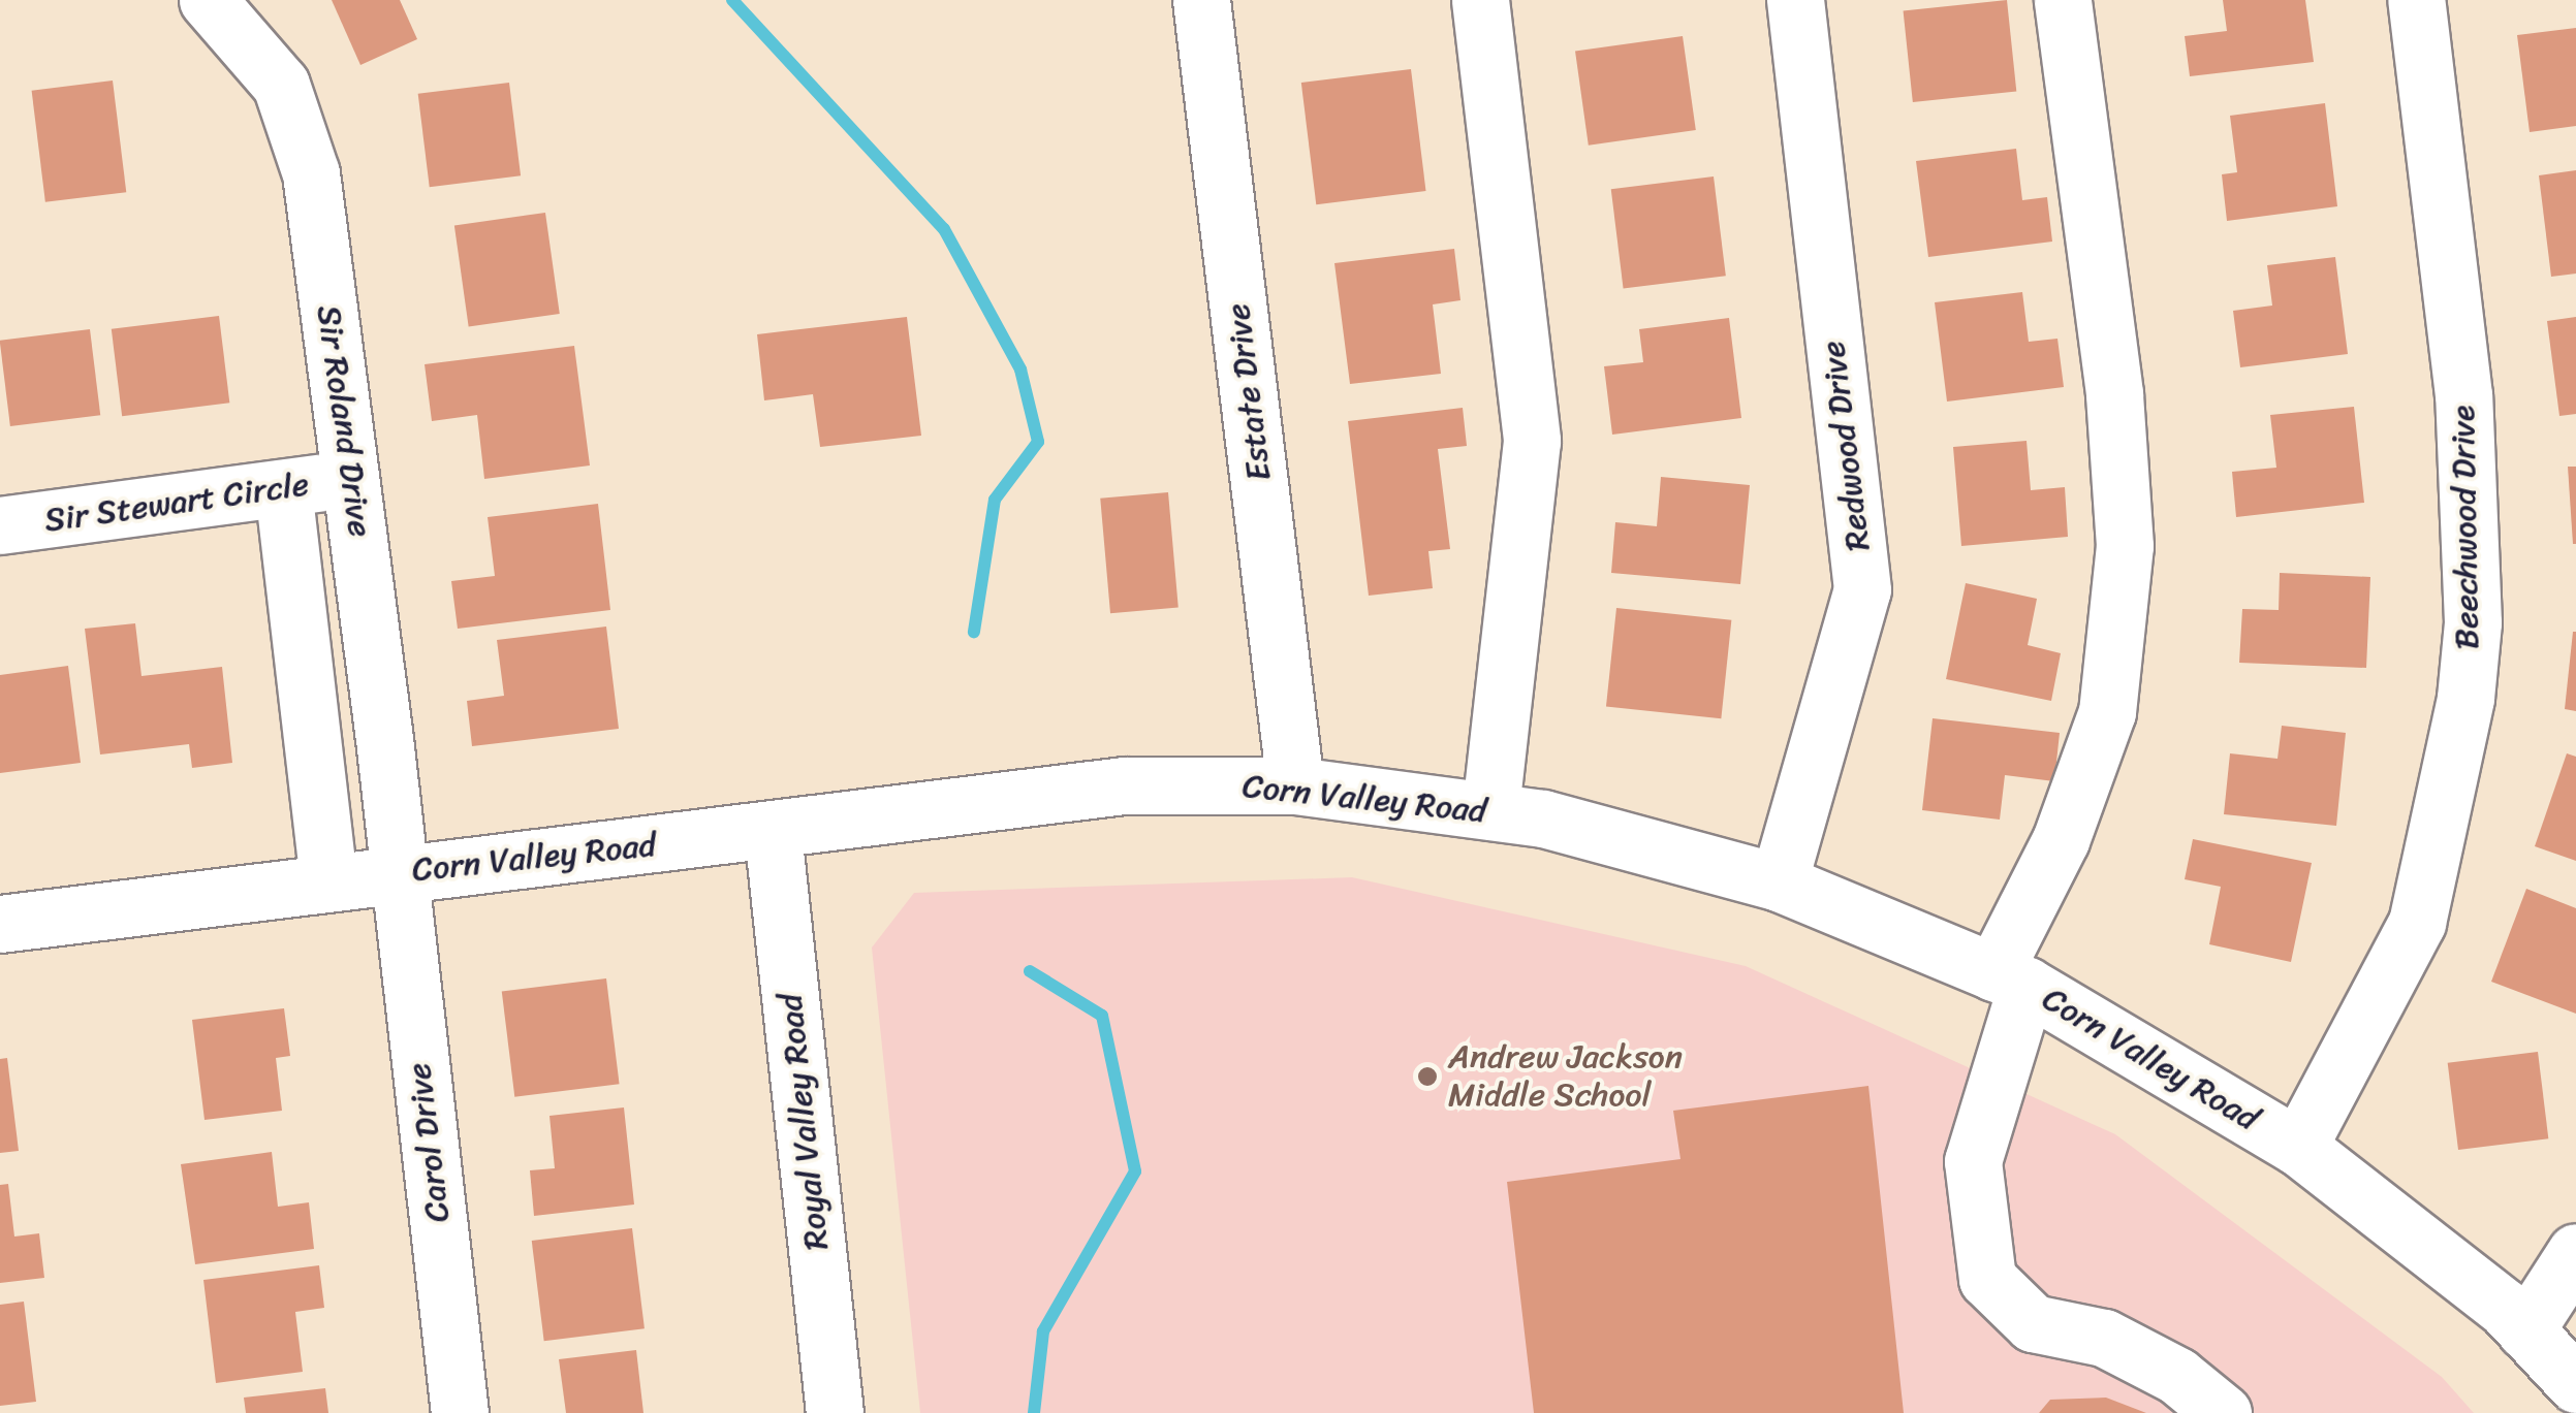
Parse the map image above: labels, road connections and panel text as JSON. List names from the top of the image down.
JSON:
{
  "streets": {
    "street": [
      "Estate Drive",
      "Sir Roland Drive",
      "Redwood Drive",
      "Sir Stewart Circle",
      "Beechwood Drive",
      "Corn Valley Road",
      "Royal Valley Road",
      "Carol Drive"
    ]
  },
  "crossings": [
    ["Estate Drive", "Corn Valley Road"],
    ["Sir Roland Drive", "Sir Stewart Circle"],
    ["Sir Roland Drive", "Corn Valley Road"],
    ["Sir Roland Drive", "Carol Drive"],
    ["Redwood Drive", "Corn Valley Road"],
    ["Beechwood Drive", "Corn Valley Road"],
    ["Corn Valley Road", "Royal Valley Road"],
    ["Corn Valley Road", "Carol Drive"]
  ],
  "places": ["Andrew Jackson Middle School"]
}
